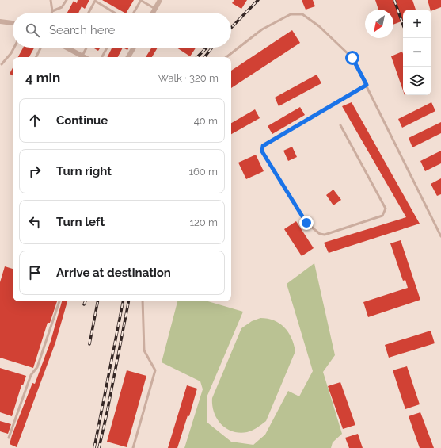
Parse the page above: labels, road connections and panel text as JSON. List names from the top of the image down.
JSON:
{
  "north": "bottom left",
  "page": {
    "map_buttons": ["+", "−"],
    "search": "Search here",
    "heading": ["4 min", "Walk · 320 m"],
    "list": [
      ["Continue", "40 m"],
      ["Turn right", "160 m"],
      ["Turn left", "120 m"],
      "Arrive at destination"
    ]
  }
}
